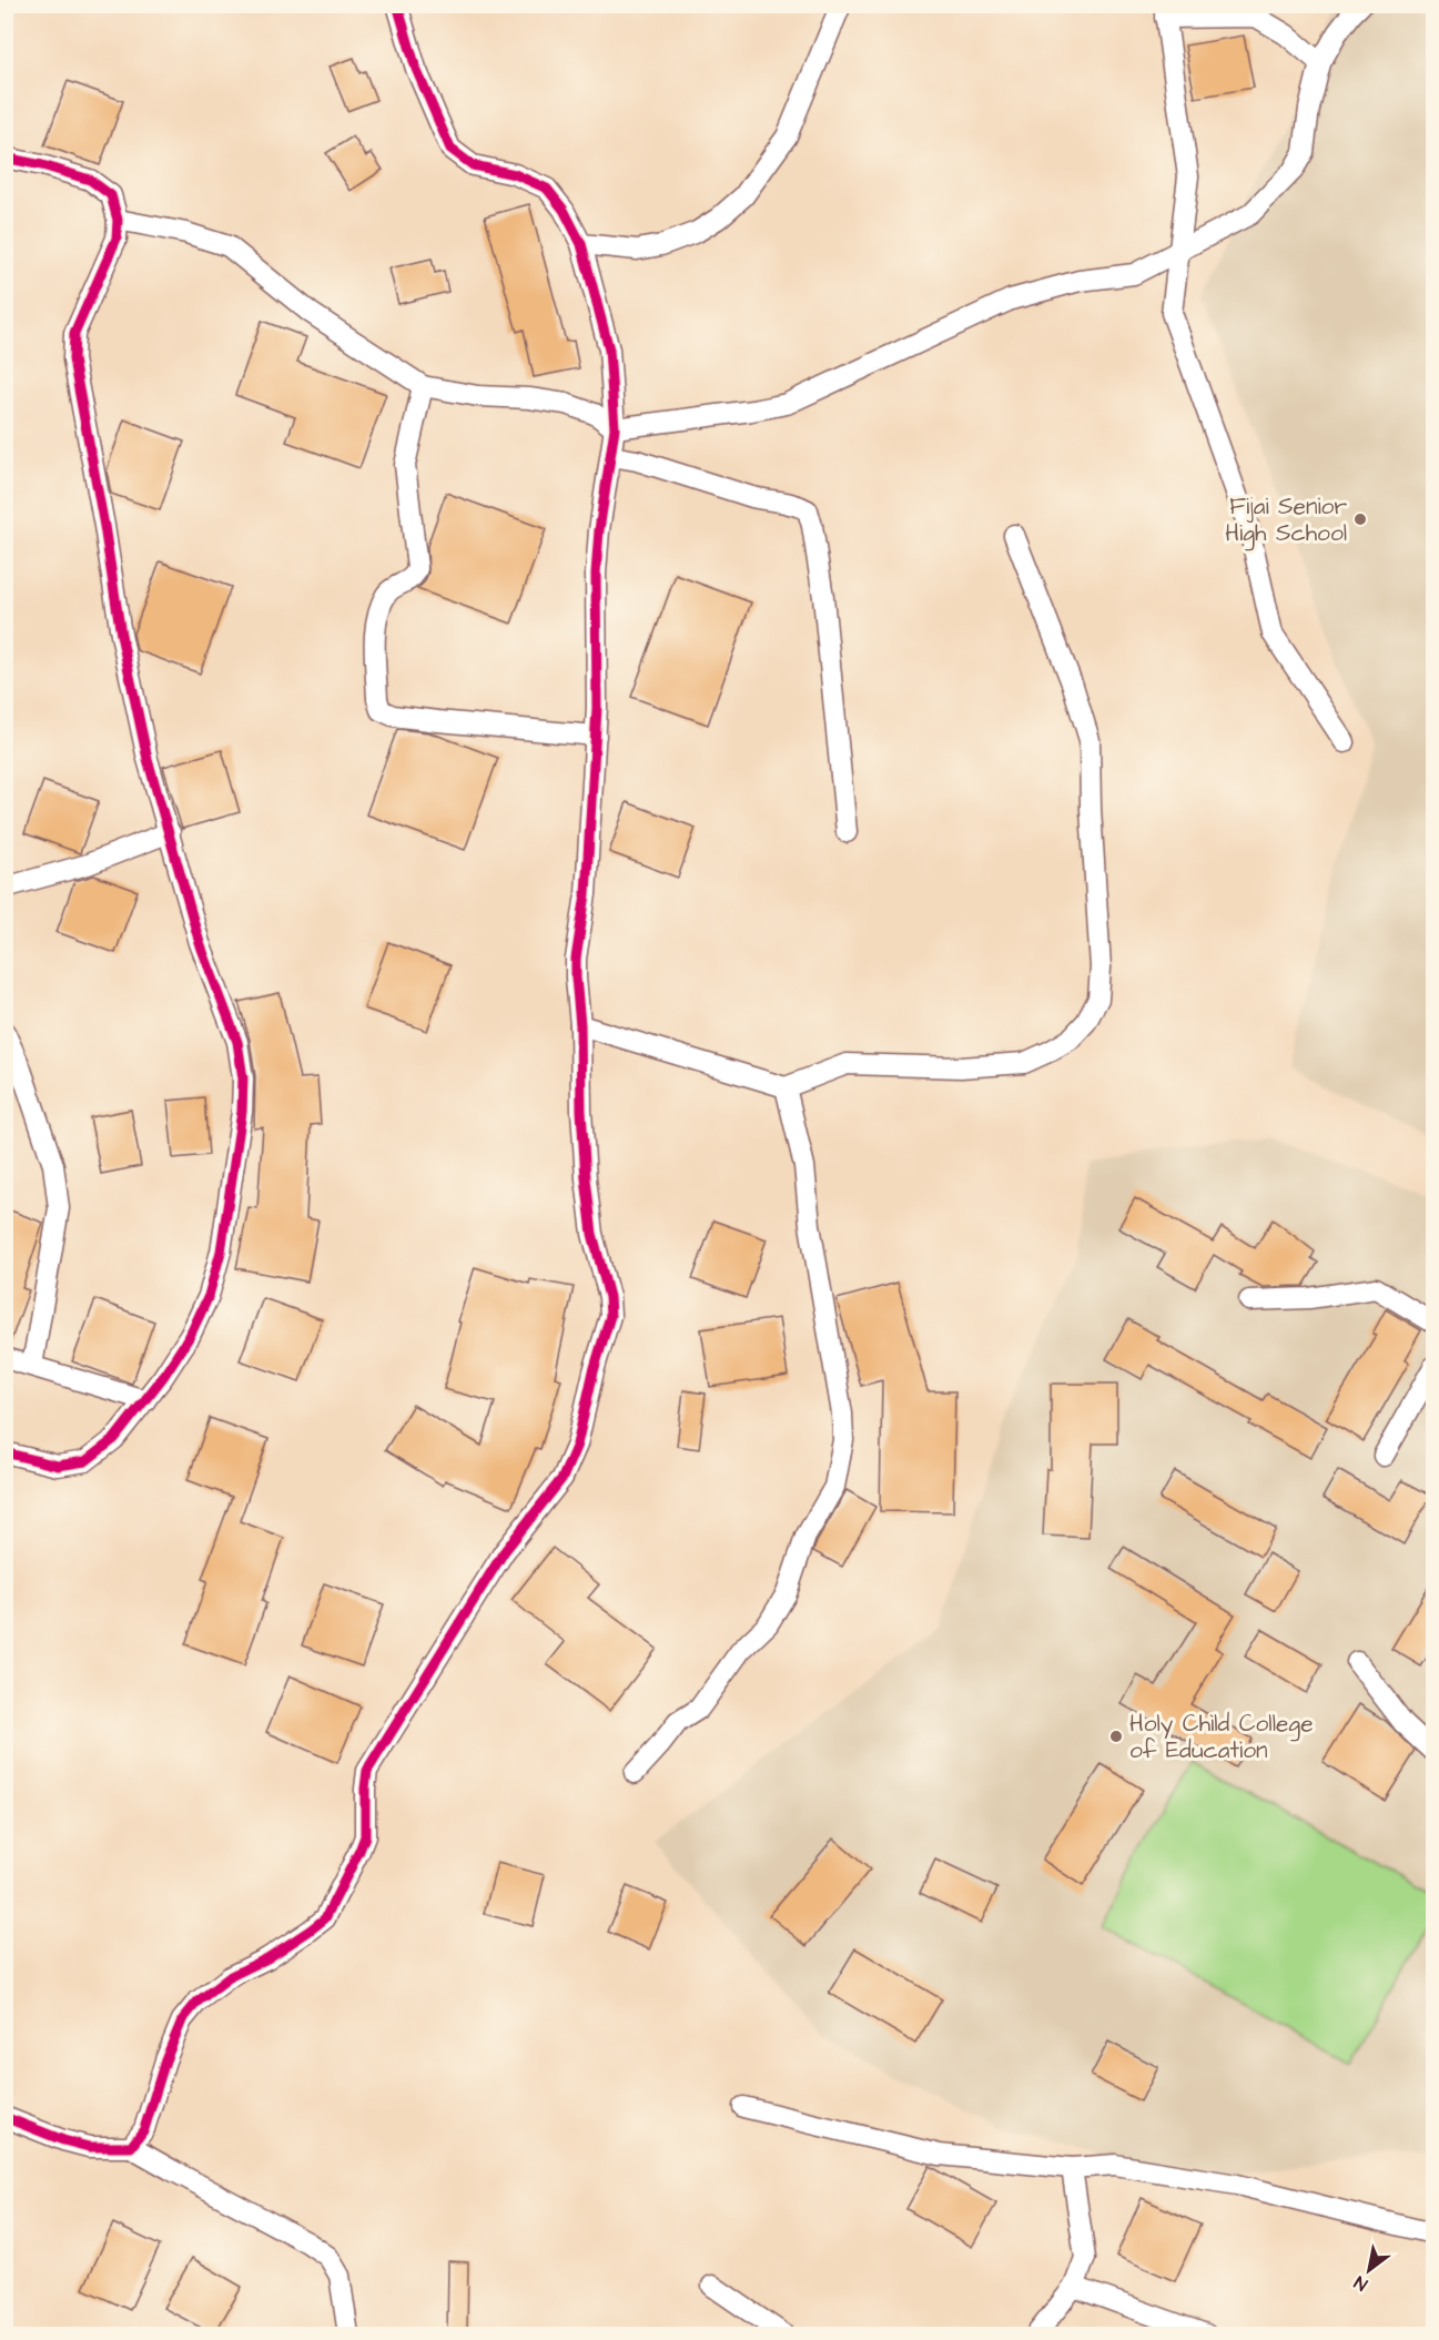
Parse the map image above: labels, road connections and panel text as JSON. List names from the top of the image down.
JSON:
{
  "places": ["Fijai Senior High School", "Holy Child College of Education"],
  "north": "bottom left"
}
